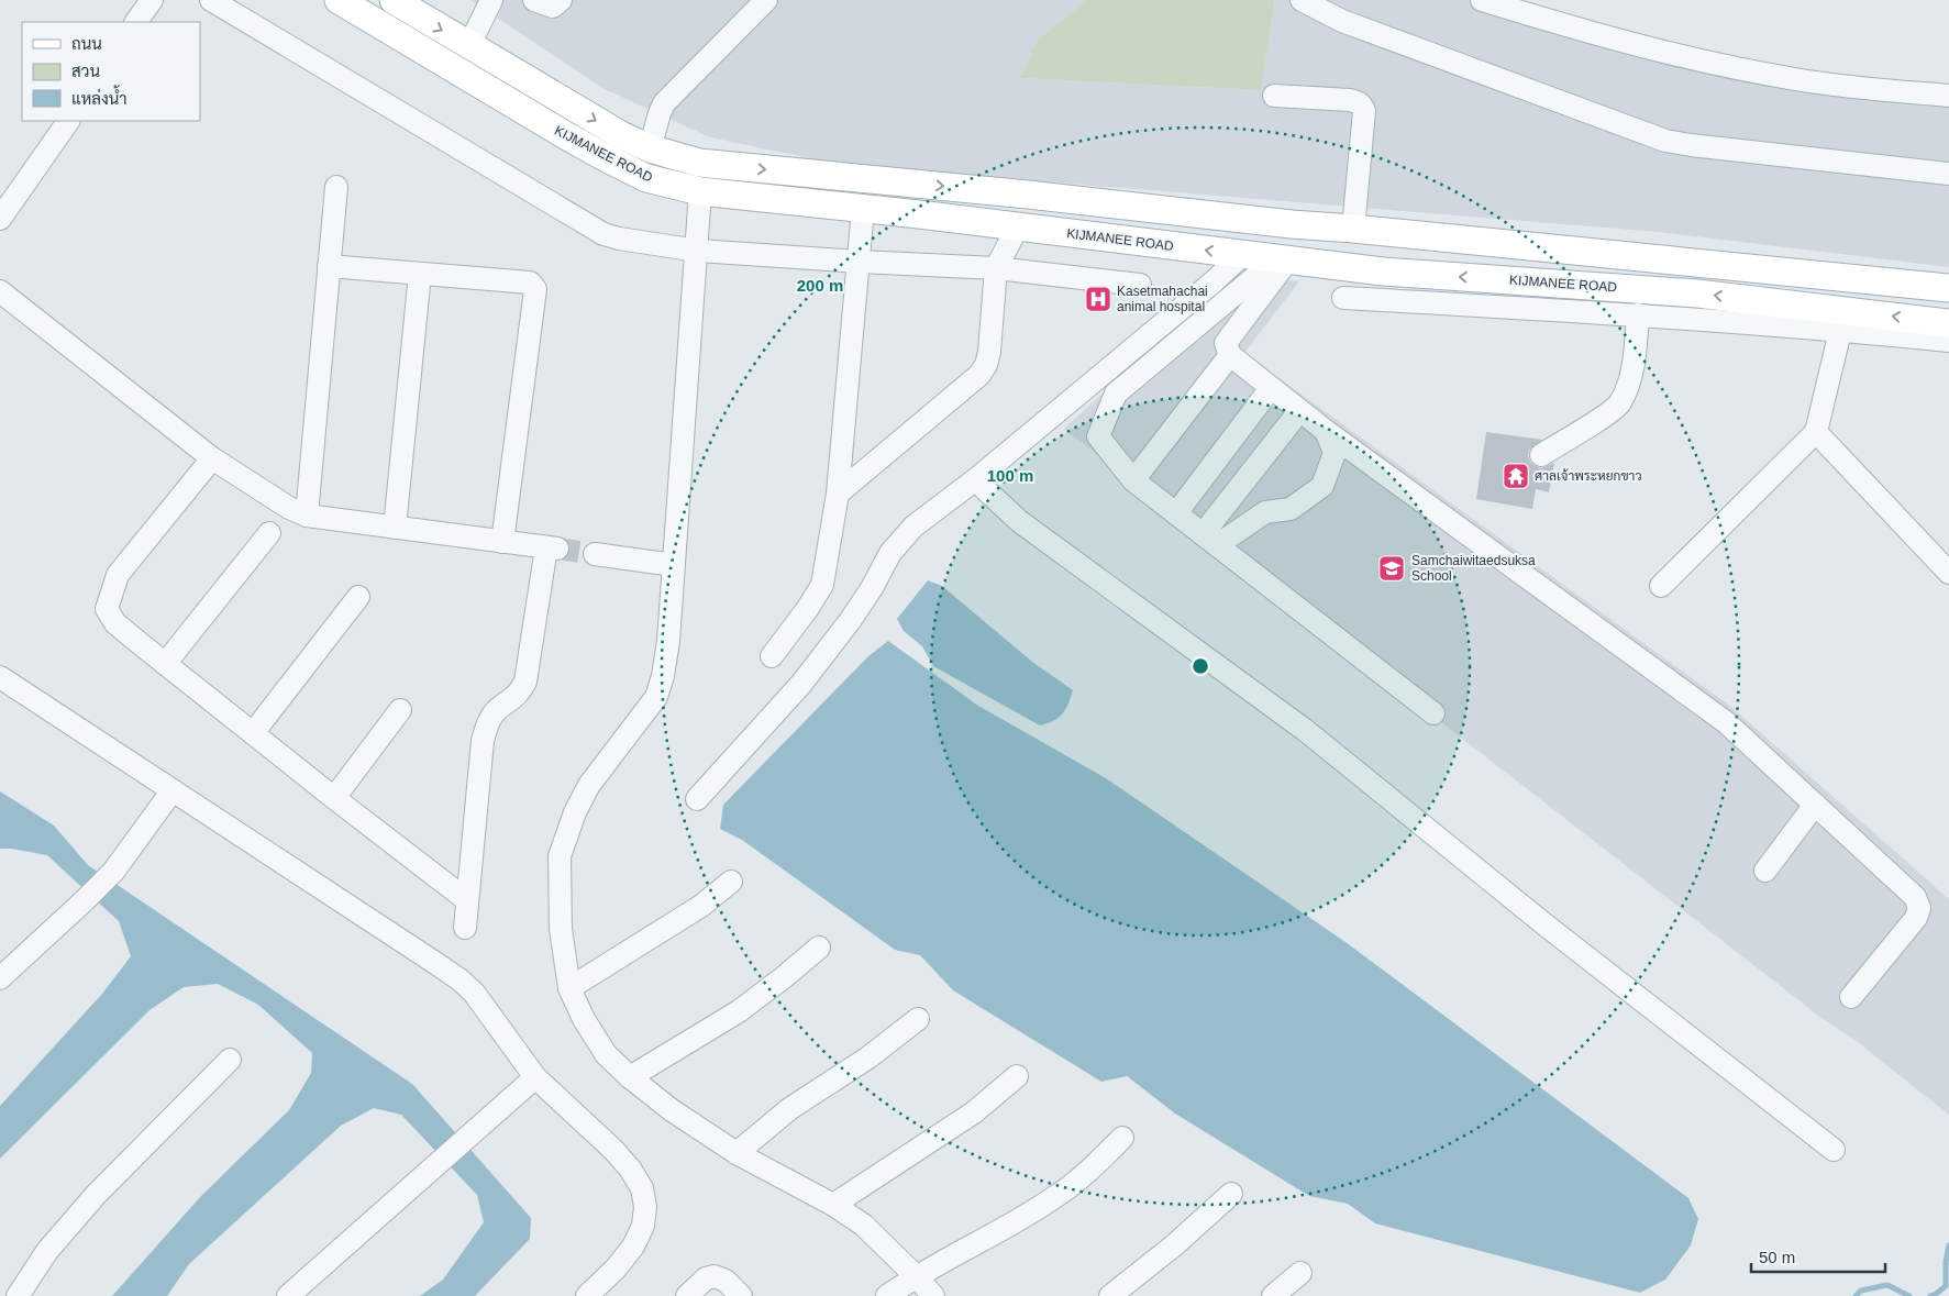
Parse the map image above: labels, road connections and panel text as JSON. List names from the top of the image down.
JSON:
{
  "streets": {
    "main road": ["KIJMANEE ROAD"]
  },
  "places": {
    "hospital": ["Kasetmahachai animal hospital"],
    "temple": ["ศาลเจ้าพระหยกขาว"],
    "school or university": ["Samchaiwitaedsuksa School"]
  },
  "legend": ["ถนน", "สวน", "แหล่งน้ำ"],
  "scale_bar": "50 m",
  "rings": ["200 m", "100 m"]
}
